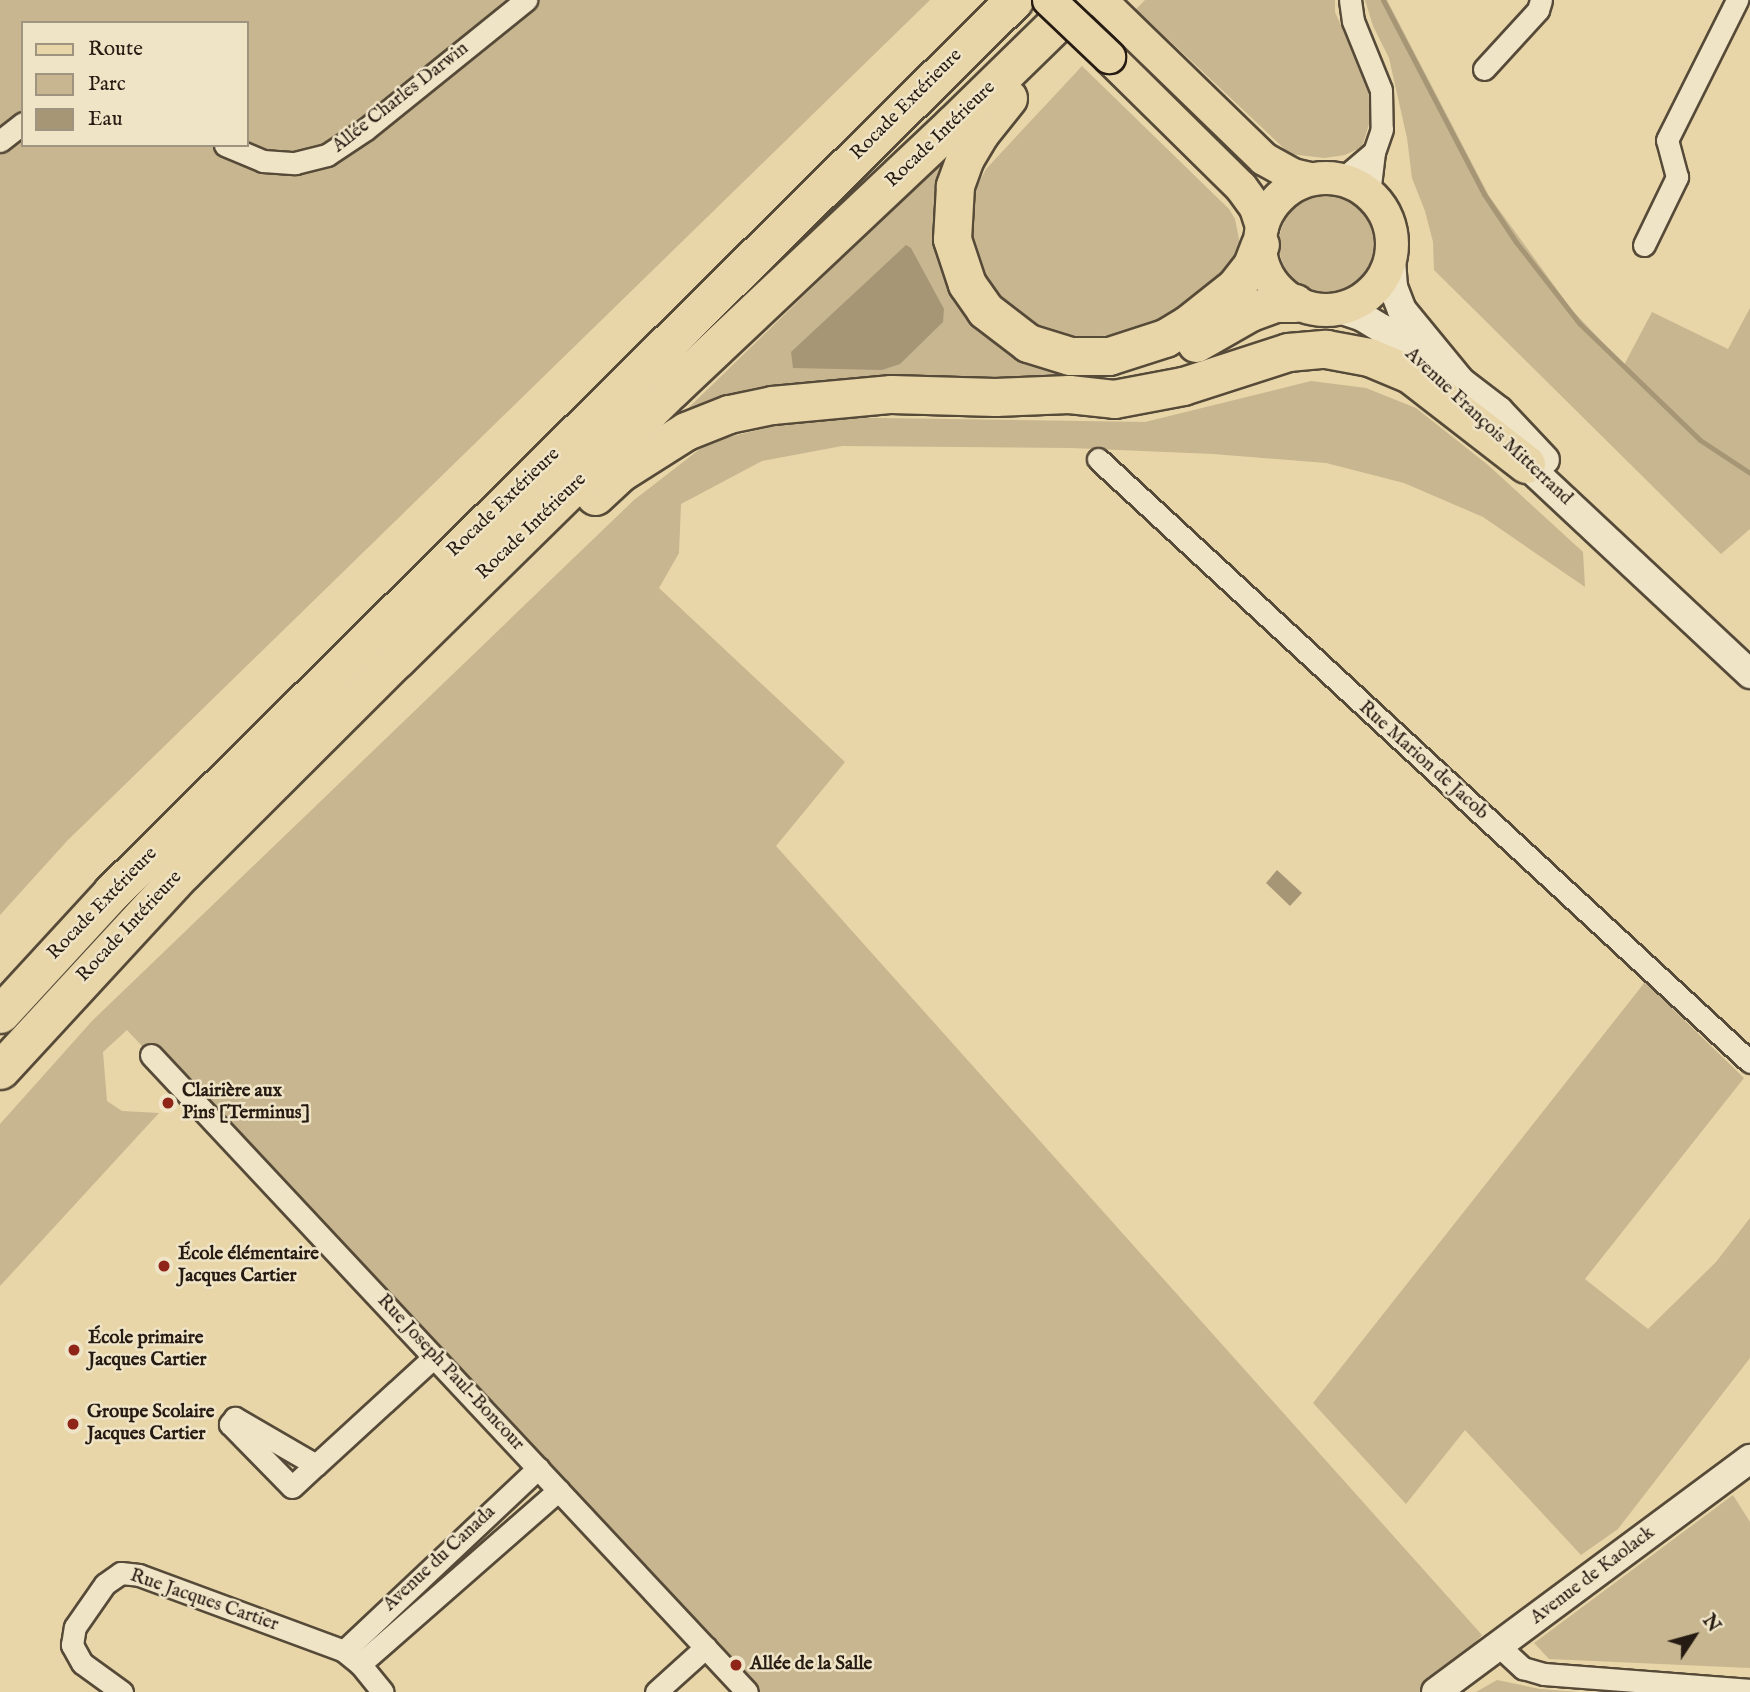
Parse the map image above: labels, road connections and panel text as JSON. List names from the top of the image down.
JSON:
{
  "streets": {
    "highway": ["Rocade Extérieure", "Rocade Intérieure"],
    "main road": ["Avenue François Mitterrand", "Avenue de Kaolack"],
    "street": [
      "Allée Charles Darwin",
      "Rue Marion de Jacob",
      "Rue Joseph Paul-Boncour",
      "Avenue du Canada",
      "Rue Jacques Cartier"
    ]
  },
  "crossings": [
    ["Rue Joseph Paul-Boncour", "Avenue du Canada"],
    ["Avenue du Canada", "Rue Jacques Cartier"]
  ],
  "places": [
    "Clairière aux Pins [Terminus]",
    "École élémentaire Jacques Cartier",
    "École primaire Jacques Cartier",
    "Groupe Scolaire Jacques Cartier",
    "Allée de la Salle"
  ],
  "legend": ["Route", "Parc", "Eau"],
  "north": "top right"
}
